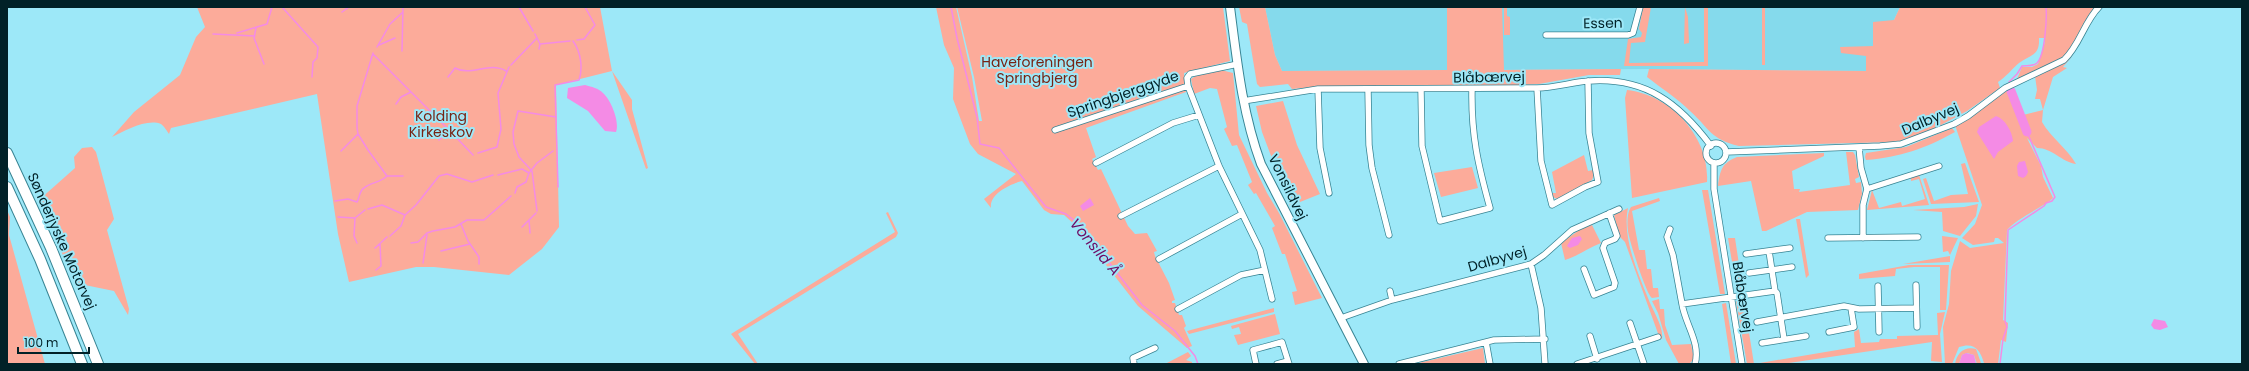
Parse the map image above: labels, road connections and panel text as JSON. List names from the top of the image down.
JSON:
{
  "streets": {
    "highway": ["Sønderjyske Motorvej"],
    "main road": ["Vonsildvej"],
    "street": [
      "Essen",
      "Blåbærvej",
      "Springbjerggyde",
      "Dalbyvej"
    ]
  },
  "crossings": [
    ["Blåbærvej", "Dalbyvej"],
    ["Blåbærvej", "Vonsildvej"],
    ["Springbjerggyde", "Vonsildvej"],
    ["Dalbyvej", "Vonsildvej"]
  ],
  "water": ["Vonsild Å"],
  "parks": ["Haveforeningen Springbjerg", "Kolding Kirkeskov"],
  "scale_bar": "100 m"
}
